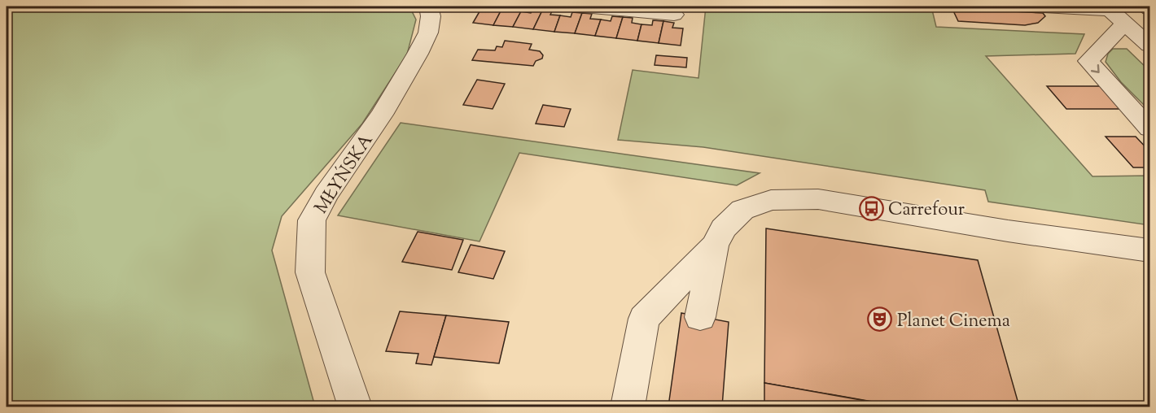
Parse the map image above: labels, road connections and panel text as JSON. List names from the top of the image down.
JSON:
{
  "streets": {
    "street": ["MŁYŃSKA"]
  },
  "places": {
    "bus stop": ["Carrefour"],
    "theatre": ["Planet Cinema"]
  }
}
